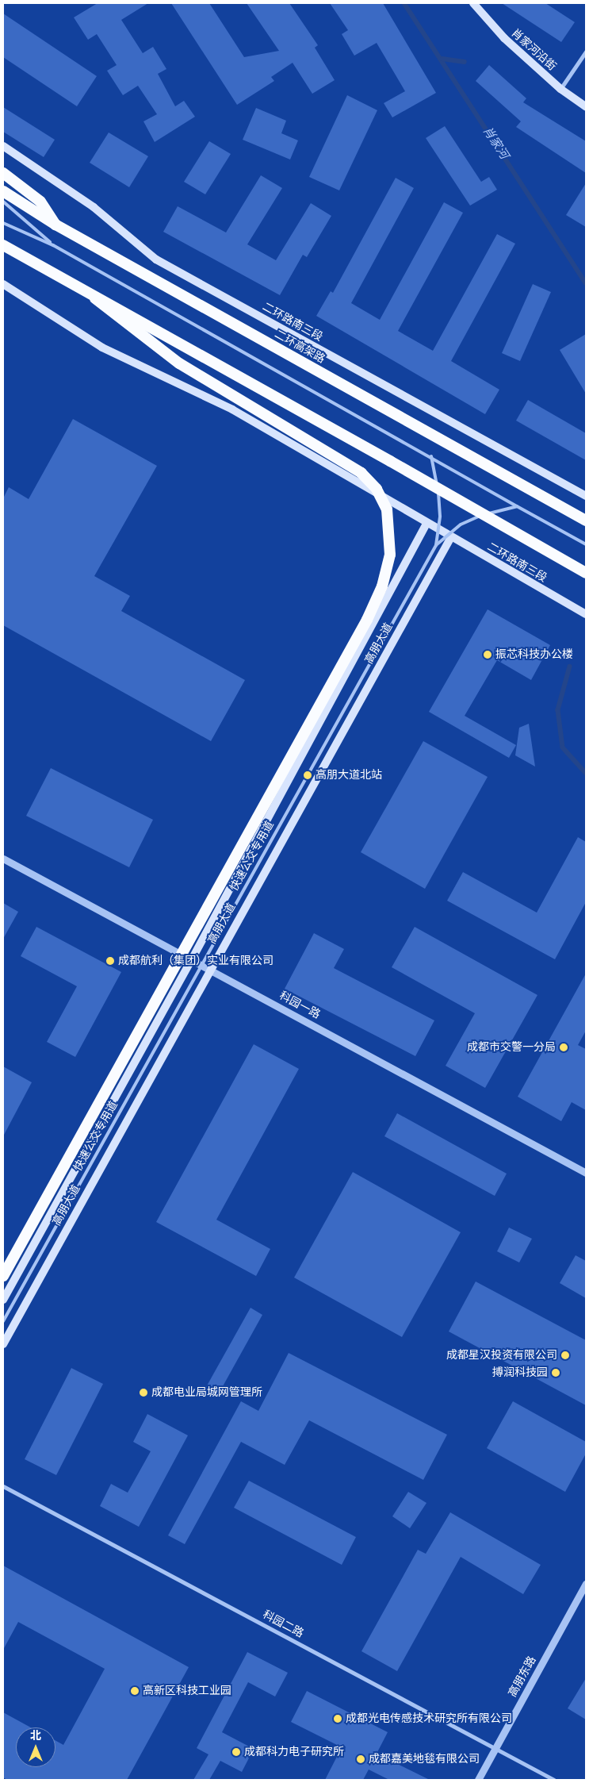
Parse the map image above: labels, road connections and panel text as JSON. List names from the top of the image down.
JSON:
{
  "streets": {
    "highway": ["二环高架路"],
    "main road": ["肖家河沿街", "二环路南三段", "高朋大道"],
    "street": ["科园一路", "科园二路", "高朋东路"],
    "lane": ["快速公交专用道"]
  },
  "crossings": [
    ["二环路南三段", "高朋大道"],
    ["高朋大道", "科园一路"],
    ["科园二路", "高朋东路"]
  ],
  "water": ["肖家河"],
  "places": [
    "振芯科技办公楼",
    "高朋大道北站",
    "成都航利（集团）实业有限公司",
    "成都市交警一分局",
    "成都星汉投资有限公司",
    "搏润科技园",
    "成都电业局城网管理所",
    "高新区科技工业园",
    "成都光电传感技术研究所有限公司",
    "成都科力电子研究所",
    "成都嘉美地毯有限公司"
  ],
  "north": "top"
}
